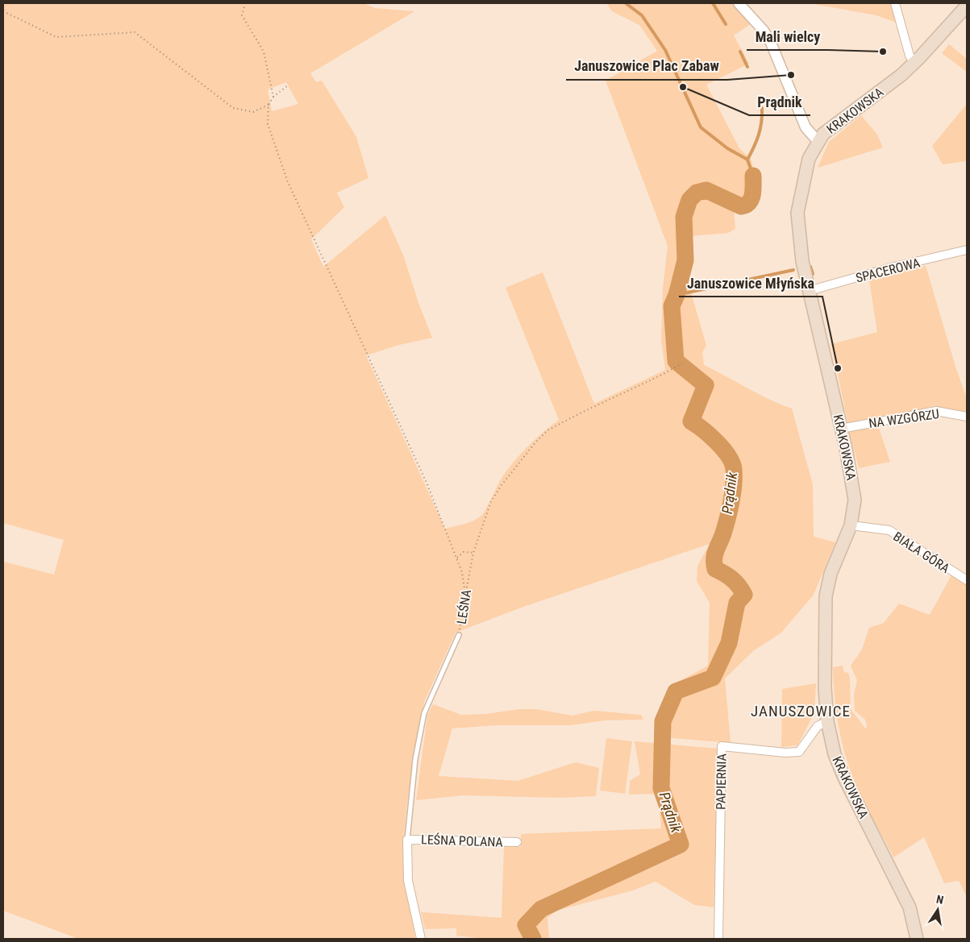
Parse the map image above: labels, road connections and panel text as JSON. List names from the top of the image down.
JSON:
{
  "streets": {
    "main road": ["KRAKOWSKA"],
    "street": [
      "SPACEROWA",
      "NA WZGÓRZU",
      "BIAŁA GÓRA",
      "LEŚNA",
      "PAPIERNIA",
      "LEŚNA POLANA"
    ]
  },
  "crossings": [
    ["KRAKOWSKA", "SPACEROWA"],
    ["KRAKOWSKA", "NA WZGÓRZU"],
    ["KRAKOWSKA", "BIAŁA GÓRA"],
    ["KRAKOWSKA", "PAPIERNIA"],
    ["LEŚNA", "LEŚNA POLANA"]
  ],
  "districts": ["JANUSZOWICE"],
  "water": ["Prądnik"],
  "places": [
    "Mali wielcy",
    "Januszowice Plac Zabaw",
    "Prądnik",
    "Januszowice Młyńska"
  ],
  "north": "top"
}
